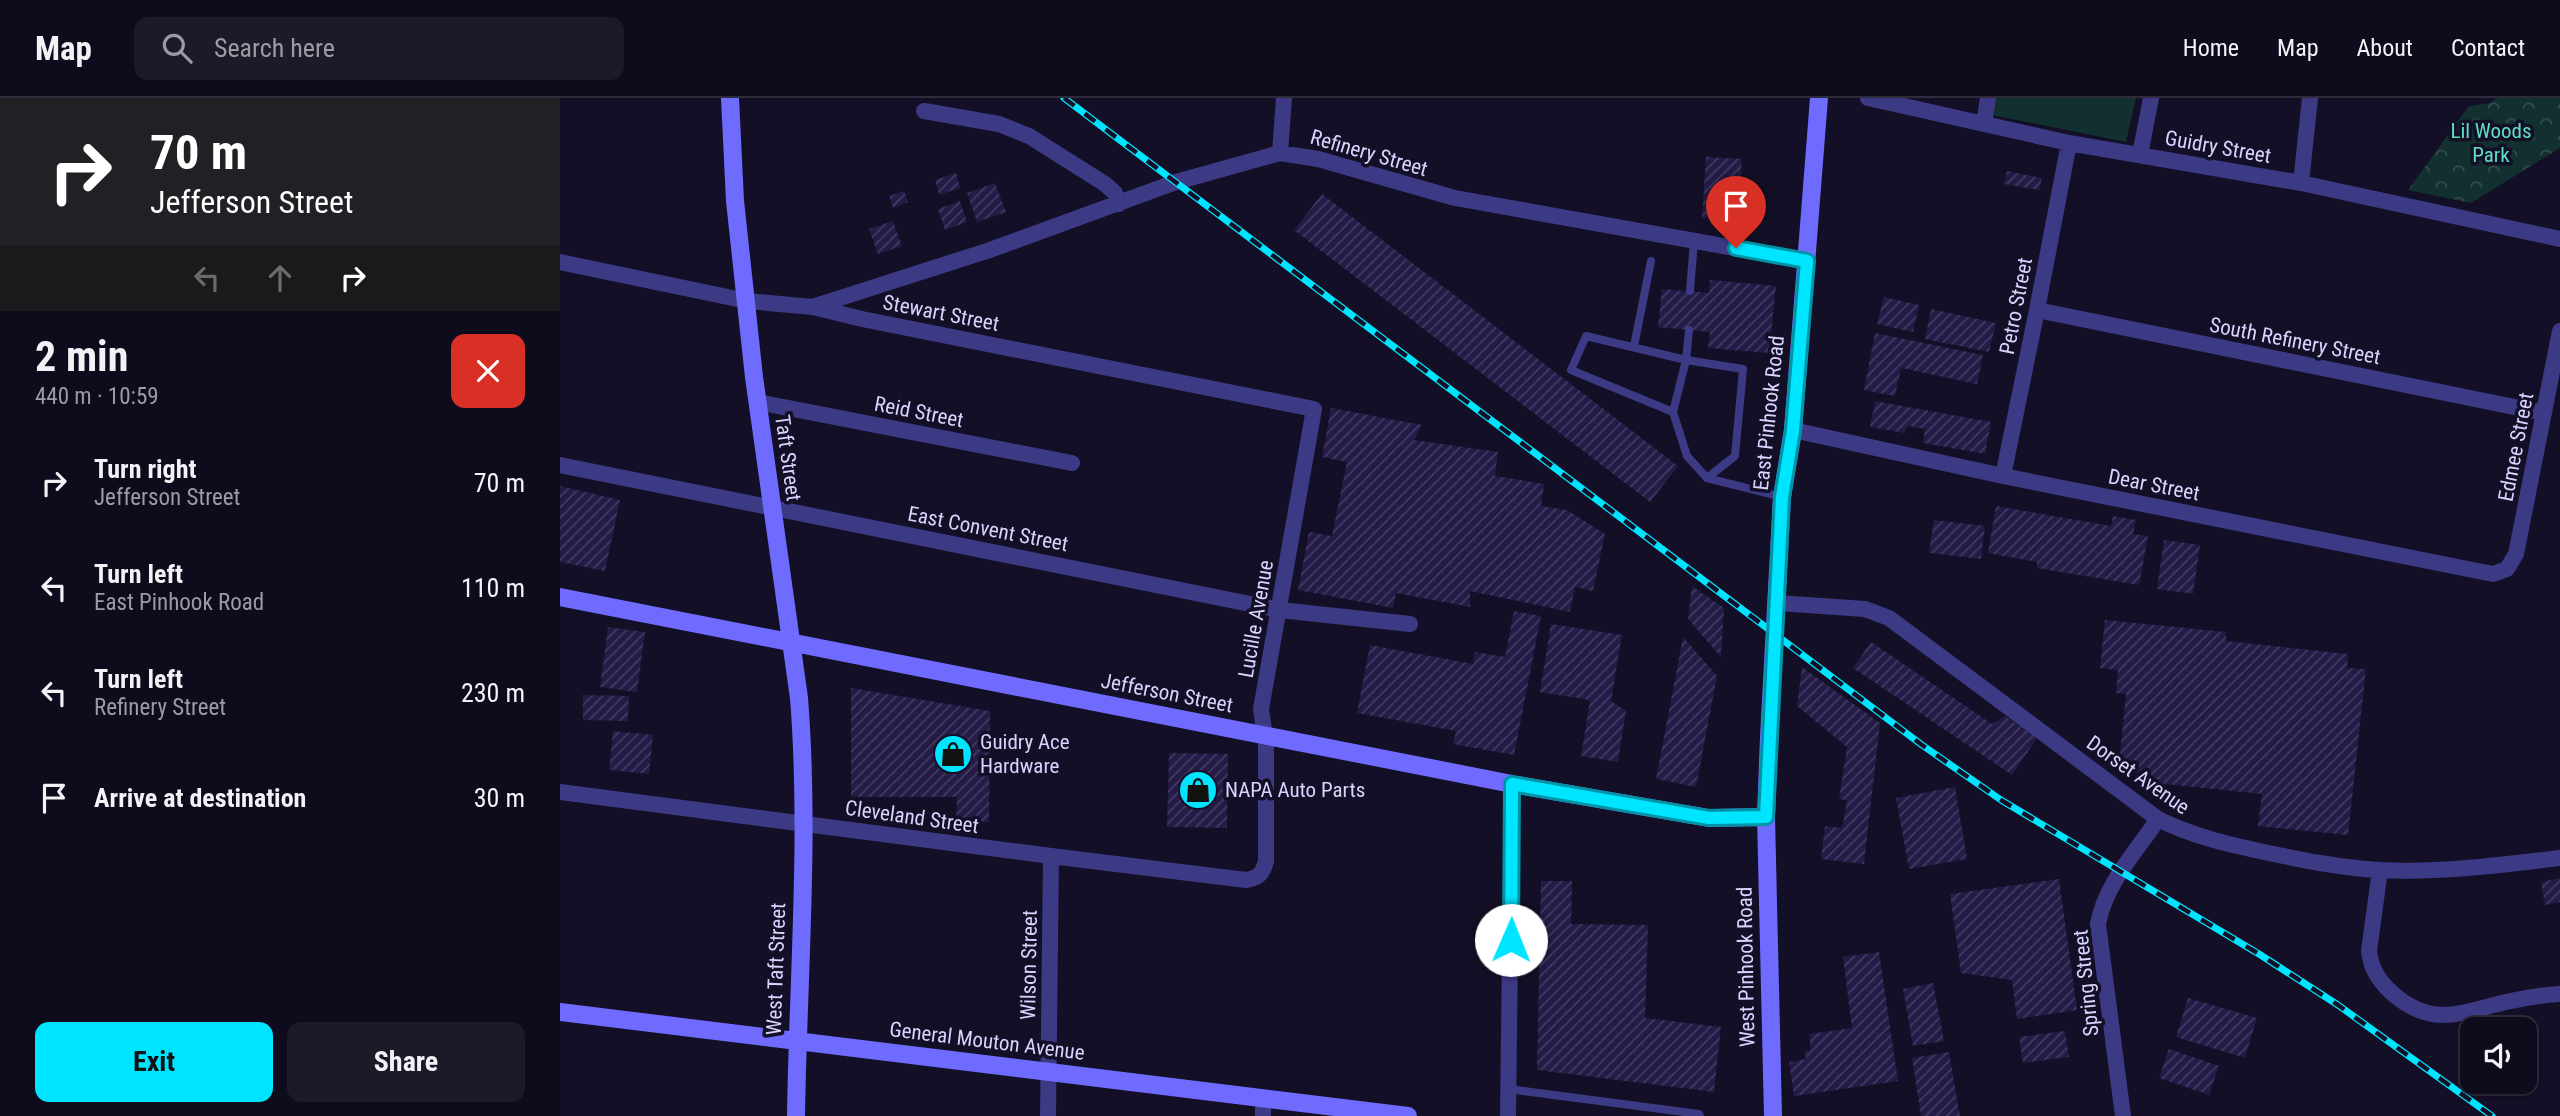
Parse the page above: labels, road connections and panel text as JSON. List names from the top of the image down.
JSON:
{
  "streets": {
    "street": [
      "Guidry Street",
      "Refinery Street",
      "Petro Street",
      "Stewart Street",
      "South Refinery Street",
      "Reid Street",
      "East Pinhook Road",
      "Edmee Street",
      "Taft Street",
      "Dear Street",
      "East Convent Street",
      "Lucille Avenue",
      "Jefferson Street",
      "Dorset Avenue",
      "Cleveland Street",
      "Wilson Street",
      "West Pinhook Road",
      "West Taft Street",
      "Spring Street",
      "General Mouton Avenue"
    ]
  },
  "crossings": [
    ["Guidry Street", "Petro Street"],
    ["Refinery Street", "Stewart Street"],
    ["Refinery Street", "East Pinhook Road"],
    ["Petro Street", "South Refinery Street"],
    ["Petro Street", "Dear Street"],
    ["Stewart Street", "Taft Street"],
    ["Stewart Street", "Lucille Avenue"],
    ["South Refinery Street", "Edmee Street"],
    ["Reid Street", "Taft Street"],
    ["East Pinhook Road", "Dear Street"],
    ["East Pinhook Road", "Jefferson Street"],
    ["East Pinhook Road", "Dorset Avenue"],
    ["East Pinhook Road", "West Pinhook Road"],
    ["Edmee Street", "Dear Street"],
    ["Taft Street", "East Convent Street"],
    ["Taft Street", "Jefferson Street"],
    ["Taft Street", "Cleveland Street"],
    ["Taft Street", "West Taft Street"],
    ["East Convent Street", "Lucille Avenue"],
    ["Lucille Avenue", "Jefferson Street"],
    ["Lucille Avenue", "Cleveland Street"],
    ["Jefferson Street", "West Pinhook Road"],
    ["Dorset Avenue", "Spring Street"],
    ["Cleveland Street", "Wilson Street"],
    ["Cleveland Street", "West Taft Street"],
    ["Wilson Street", "General Mouton Avenue"],
    ["West Taft Street", "General Mouton Avenue"]
  ],
  "parks": ["Lil Woods Park"],
  "places": {
    "shop": ["Guidry Ace Hardware", "NAPA Auto Parts"]
  },
  "page": {
    "header": "Map",
    "search": "Search here",
    "nav": [
      "Home",
      "Map",
      "About",
      "Contact"
    ],
    "turn": ["70 m", "Jefferson Street"],
    "heading": ["2 min", "440 m · 10:59"],
    "list": [
      {
        "name": "Turn right",
        "note": "Jefferson Street",
        "value": "70 m"
      },
      {
        "name": "Turn left",
        "note": "East Pinhook Road",
        "value": "110 m"
      },
      {
        "name": "Turn left",
        "note": "Refinery Street",
        "value": "230 m"
      },
      {
        "name": "Arrive at destination",
        "value": "30 m"
      }
    ],
    "buttons": ["Exit", "Share"]
  }
}
